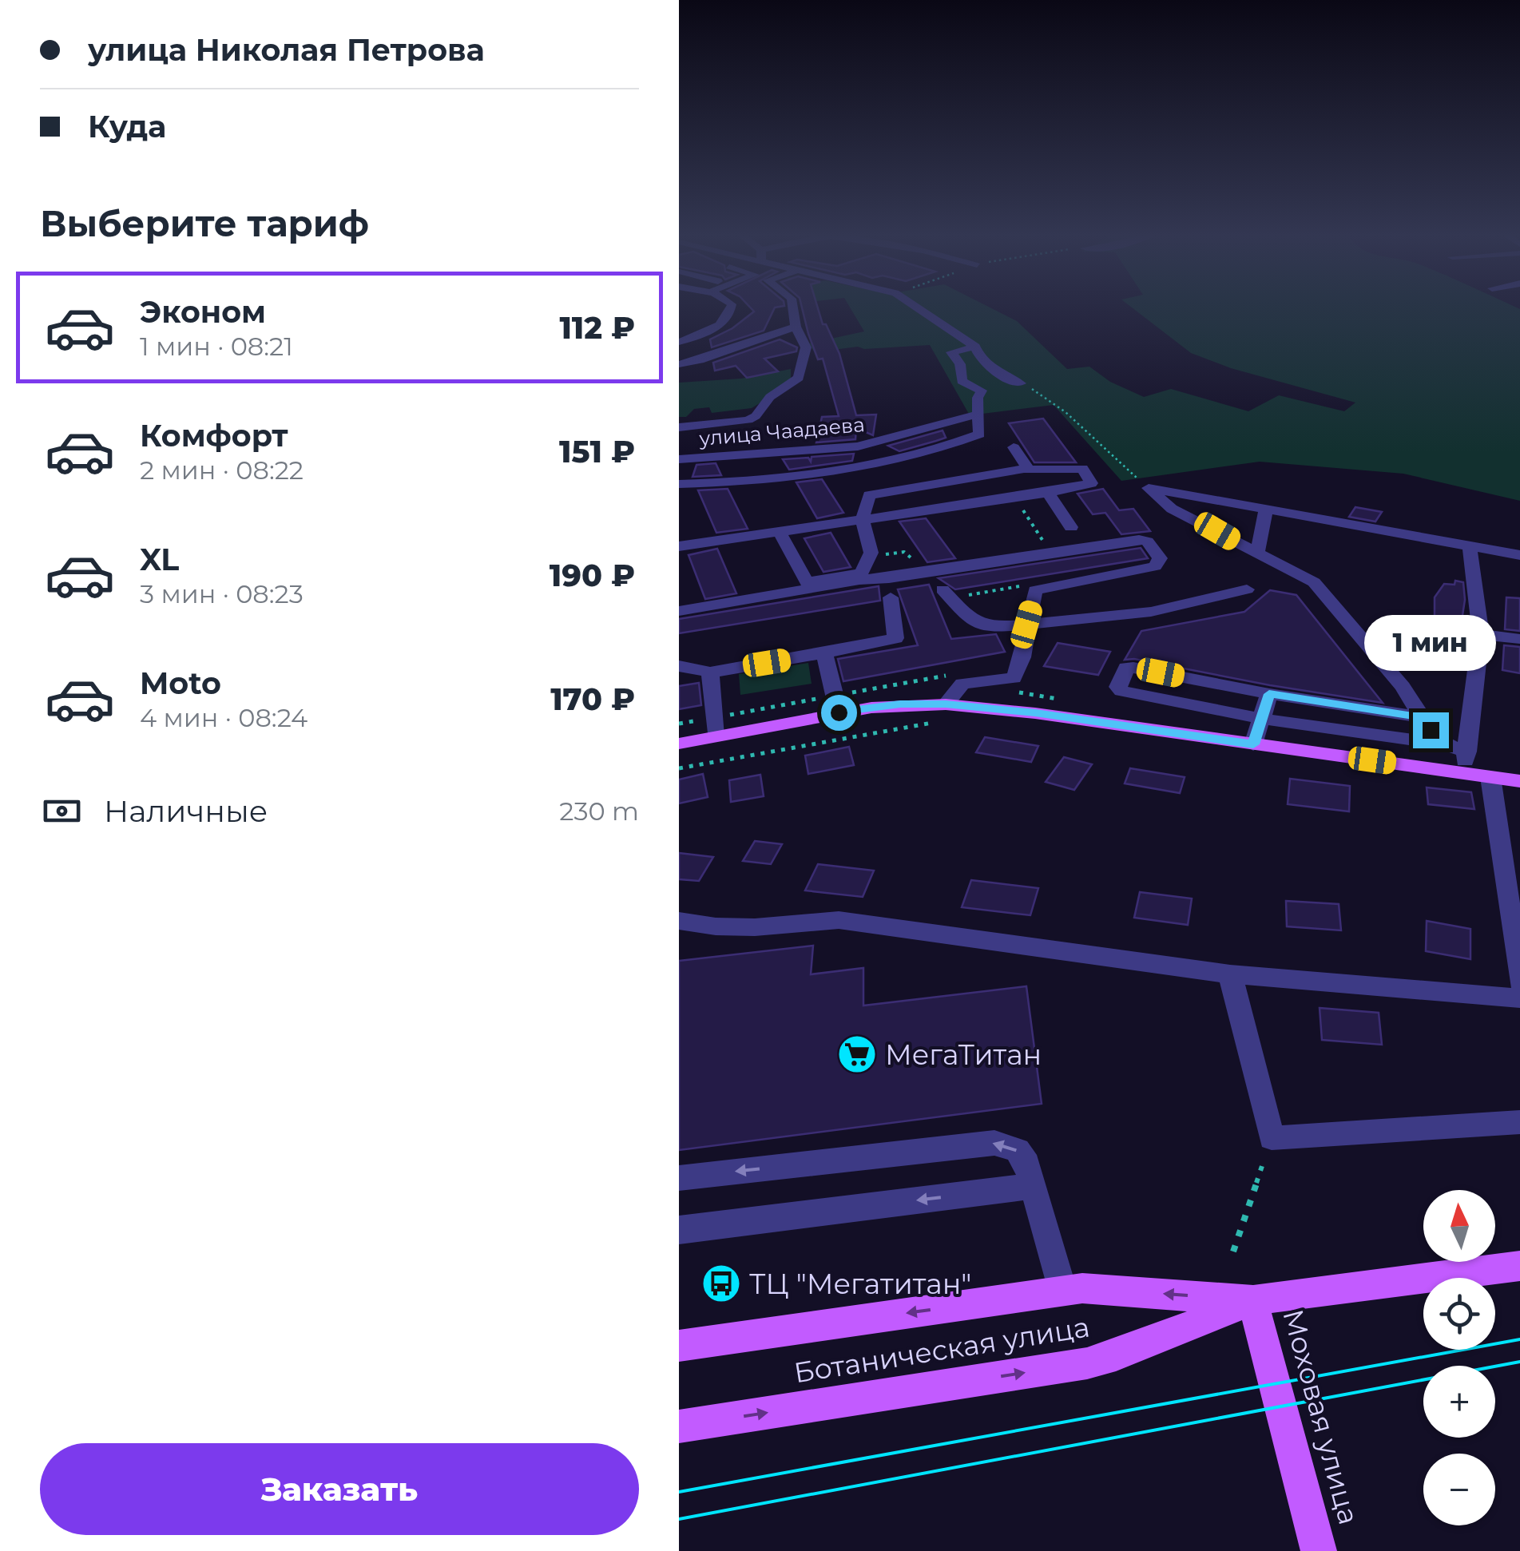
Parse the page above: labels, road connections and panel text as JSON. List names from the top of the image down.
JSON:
{
  "streets": {
    "main road": ["Ботаническая улица", "Моховая улица"],
    "street": ["улица Чаадаева"]
  },
  "crossings": [
    ["Ботаническая улица", "Моховая улица"]
  ],
  "places": {
    "supermarket": ["МегаТитан"],
    "bus stop": ["ТЦ \"Мегатитан\""]
  },
  "north": "top",
  "page": {
    "banner": ["улица Николая Петрова", "Куда"],
    "heading": "Выберите тариф",
    "list": [
      {
        "name": "Эконом",
        "note": "1 мин · 08:21",
        "value": "112 ₽"
      },
      {
        "name": "Комфорт",
        "note": "2 мин · 08:22",
        "value": "151 ₽"
      },
      {
        "name": "XL",
        "note": "3 мин · 08:23",
        "value": "190 ₽"
      },
      {
        "name": "Moto",
        "note": "4 мин · 08:24",
        "value": "170 ₽"
      }
    ],
    "bubble": "1 мин",
    "pay": ["Наличные", "230 m"],
    "map_buttons": ["+", "−"],
    "buttons": "Заказать"
  }
}
